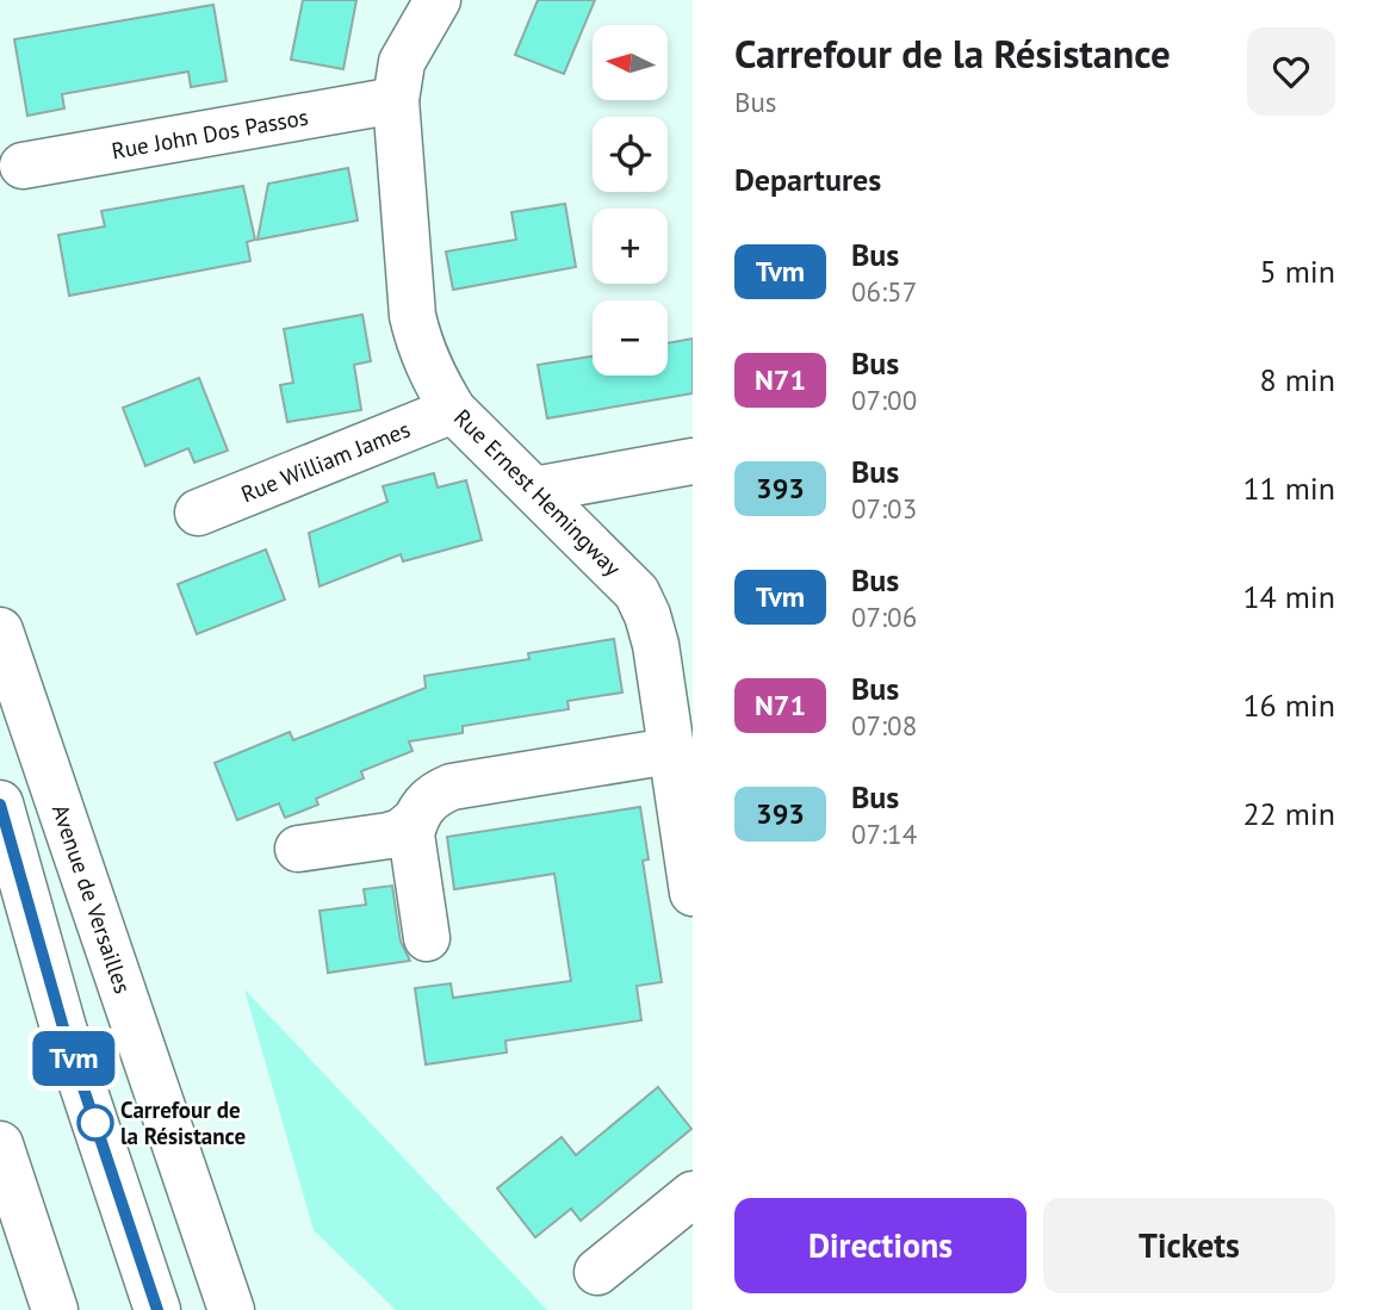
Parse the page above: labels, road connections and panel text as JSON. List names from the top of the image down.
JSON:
{
  "streets": {
    "street": [
      "Rue John Dos Passos",
      "Rue William James",
      "Rue Ernest Hemingway",
      "Avenue de Versailles"
    ]
  },
  "crossings": [
    ["Rue John Dos Passos", "Rue Ernest Hemingway"],
    ["Rue William James", "Rue Ernest Hemingway"]
  ],
  "places": ["Carrefour de la Résistance"],
  "lines": ["bus line Tvm"],
  "north": "left",
  "page": {
    "on_map": "Tvm",
    "heading": [
      ["Carrefour de la Résistance", "Bus"],
      "Departures"
    ],
    "map_buttons": ["+", "−"],
    "list": [
      {
        "mark": "Tvm",
        "name": "Bus",
        "note": "06:57",
        "value": "5 min"
      },
      {
        "mark": "N71",
        "name": "Bus",
        "note": "07:00",
        "value": "8 min"
      },
      {
        "mark": "393",
        "name": "Bus",
        "note": "07:03",
        "value": "11 min"
      },
      {
        "mark": "Tvm",
        "name": "Bus",
        "note": "07:06",
        "value": "14 min"
      },
      {
        "mark": "N71",
        "name": "Bus",
        "note": "07:08",
        "value": "16 min"
      },
      {
        "mark": "393",
        "name": "Bus",
        "note": "07:14",
        "value": "22 min"
      }
    ],
    "buttons": ["Directions", "Tickets"]
  }
}
